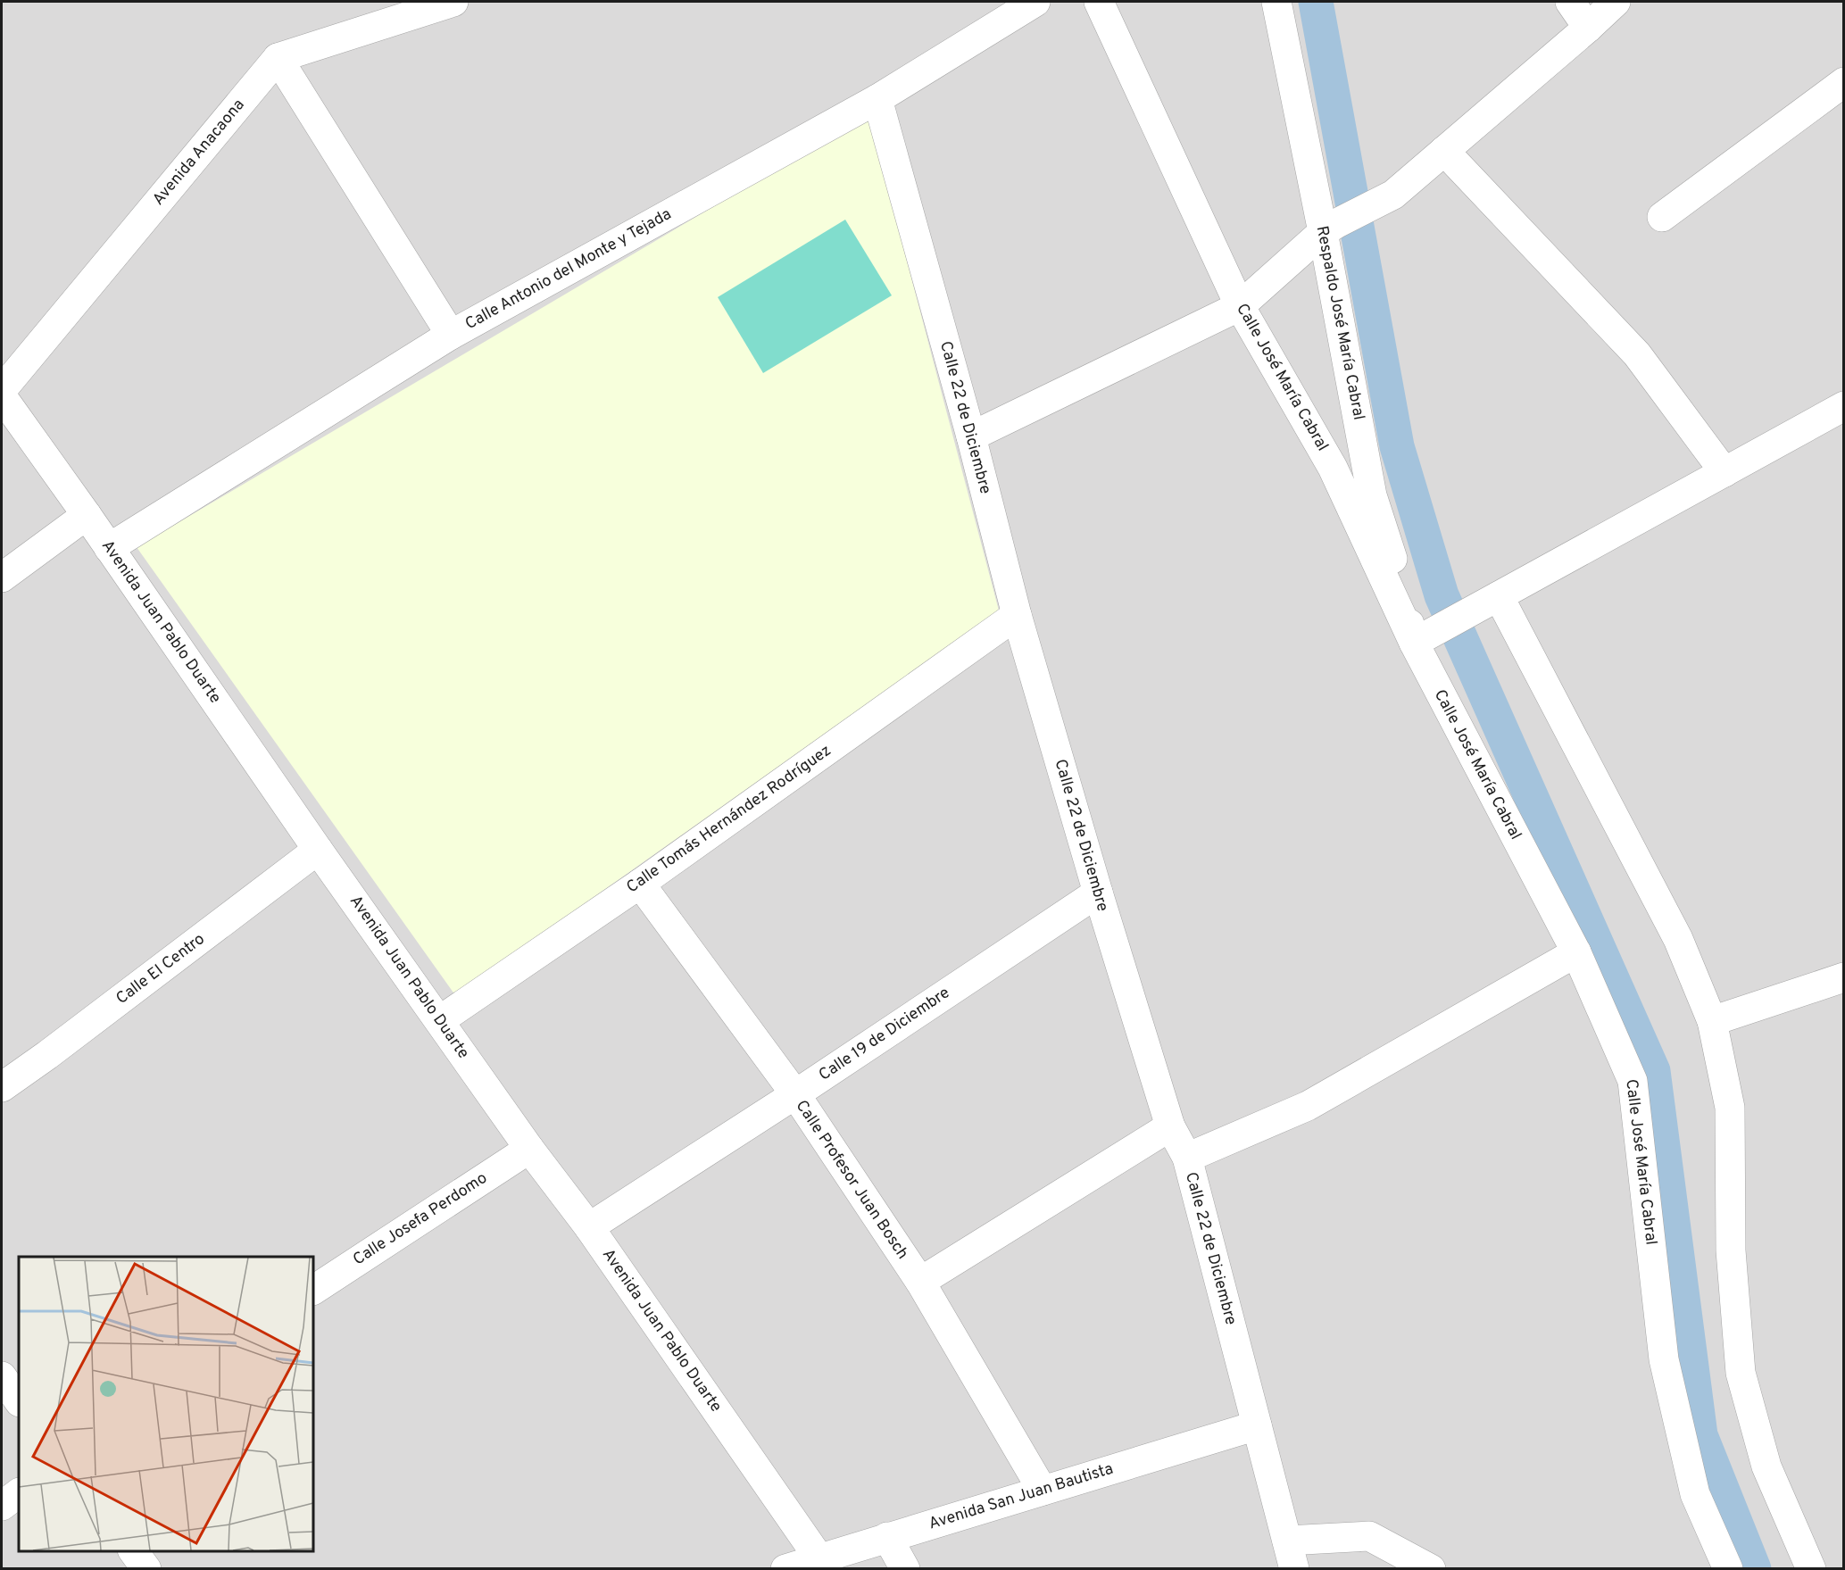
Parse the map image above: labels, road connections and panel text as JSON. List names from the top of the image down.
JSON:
{
  "streets": {
    "street": [
      "Avenida Anacaona",
      "Calle Antonio del Monte y Tejada",
      "Respaldo José María Cabral",
      "Calle José María Cabral",
      "Calle 22 de Diciembre",
      "Avenida Juan Pablo Duarte",
      "Calle Tomás Hernández Rodríguez",
      "Calle El Centro",
      "Calle 19 de Diciembre",
      "Calle Profesor Juan Bosch",
      "Calle Josefa Perdomo",
      "Avenida San Juan Bautista"
    ]
  },
  "crossings": [
    ["Calle Antonio del Monte y Tejada", "Calle 22 de Diciembre"],
    ["Calle Antonio del Monte y Tejada", "Avenida Juan Pablo Duarte"],
    ["Respaldo José María Cabral", "Calle José María Cabral"],
    ["Calle 22 de Diciembre", "Calle Tomás Hernández Rodríguez"],
    ["Calle 22 de Diciembre", "Calle 19 de Diciembre"],
    ["Calle 22 de Diciembre", "Avenida San Juan Bautista"],
    ["Avenida Juan Pablo Duarte", "Calle Tomás Hernández Rodríguez"],
    ["Avenida Juan Pablo Duarte", "Calle El Centro"],
    ["Avenida Juan Pablo Duarte", "Calle 19 de Diciembre"],
    ["Avenida Juan Pablo Duarte", "Calle Josefa Perdomo"],
    ["Avenida Juan Pablo Duarte", "Avenida San Juan Bautista"],
    ["Calle Tomás Hernández Rodríguez", "Calle Profesor Juan Bosch"],
    ["Calle 19 de Diciembre", "Calle Profesor Juan Bosch"],
    ["Calle Profesor Juan Bosch", "Avenida San Juan Bautista"]
  ]
}
